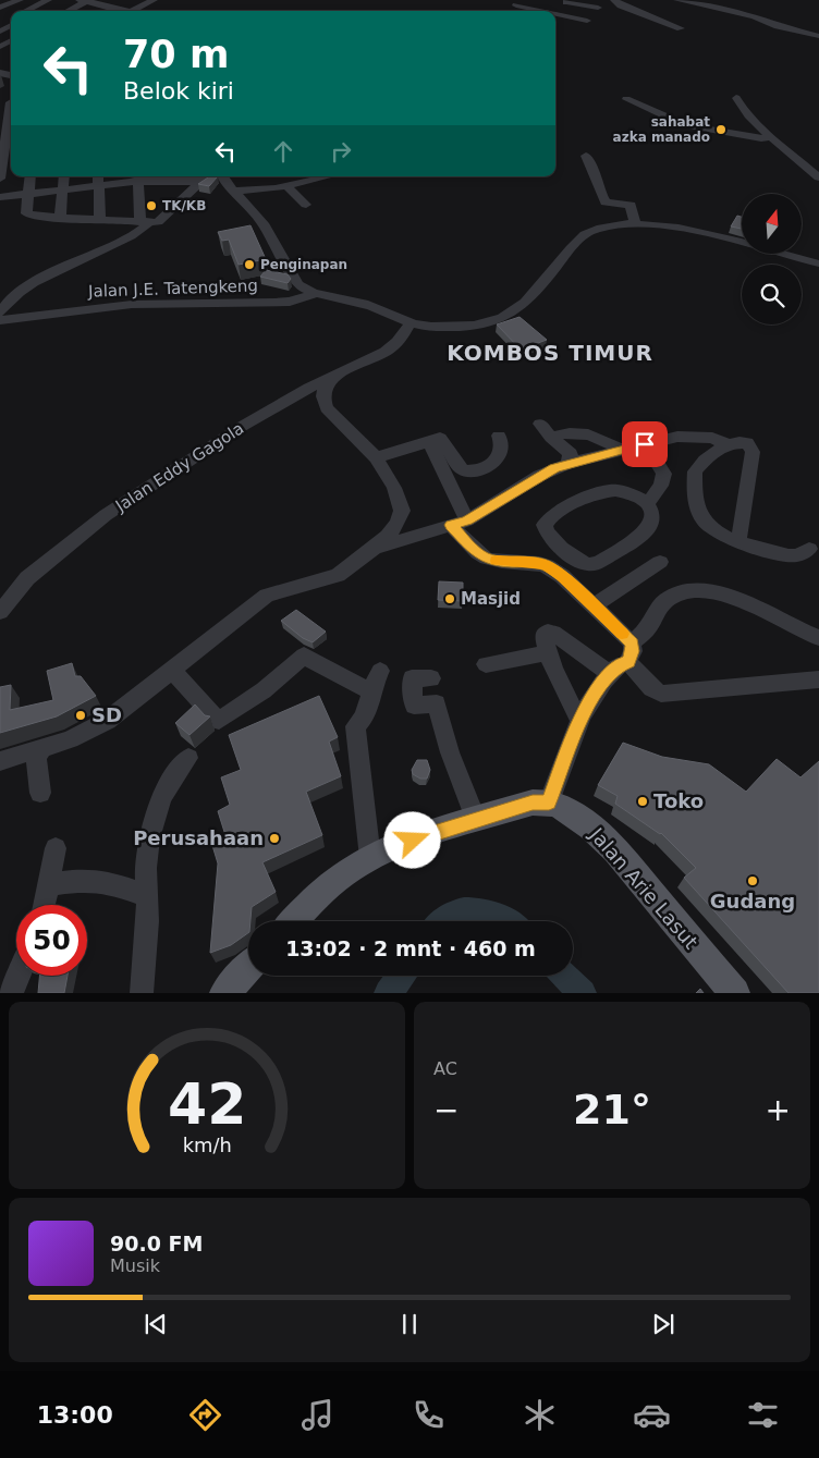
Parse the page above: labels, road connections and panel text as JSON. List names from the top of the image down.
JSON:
{
  "streets": {
    "main road": ["Jalan Arie Lasut"],
    "street": ["Jalan J.E. Tatengkeng", "Jalan Eddy Gagola"]
  },
  "districts": ["KOMBOS TIMUR"],
  "places": [
    "sahabat azka manado",
    "TK/KB",
    "Penginapan",
    "Masjid",
    "SD",
    "Toko",
    "Perusahaan",
    "Gudang"
  ],
  "north": "top",
  "page": {
    "turn": ["70 m", "Belok kiri"],
    "limit": "50",
    "trip": "13:02 · 2 mnt · 460 m",
    "tile": "AC",
    "heat": ["−", "21°", "+"],
    "song": ["90.0 FM", "Musik"],
    "tabs": "13:00",
    "gauge": ["42", "km/h"]
  }
}
